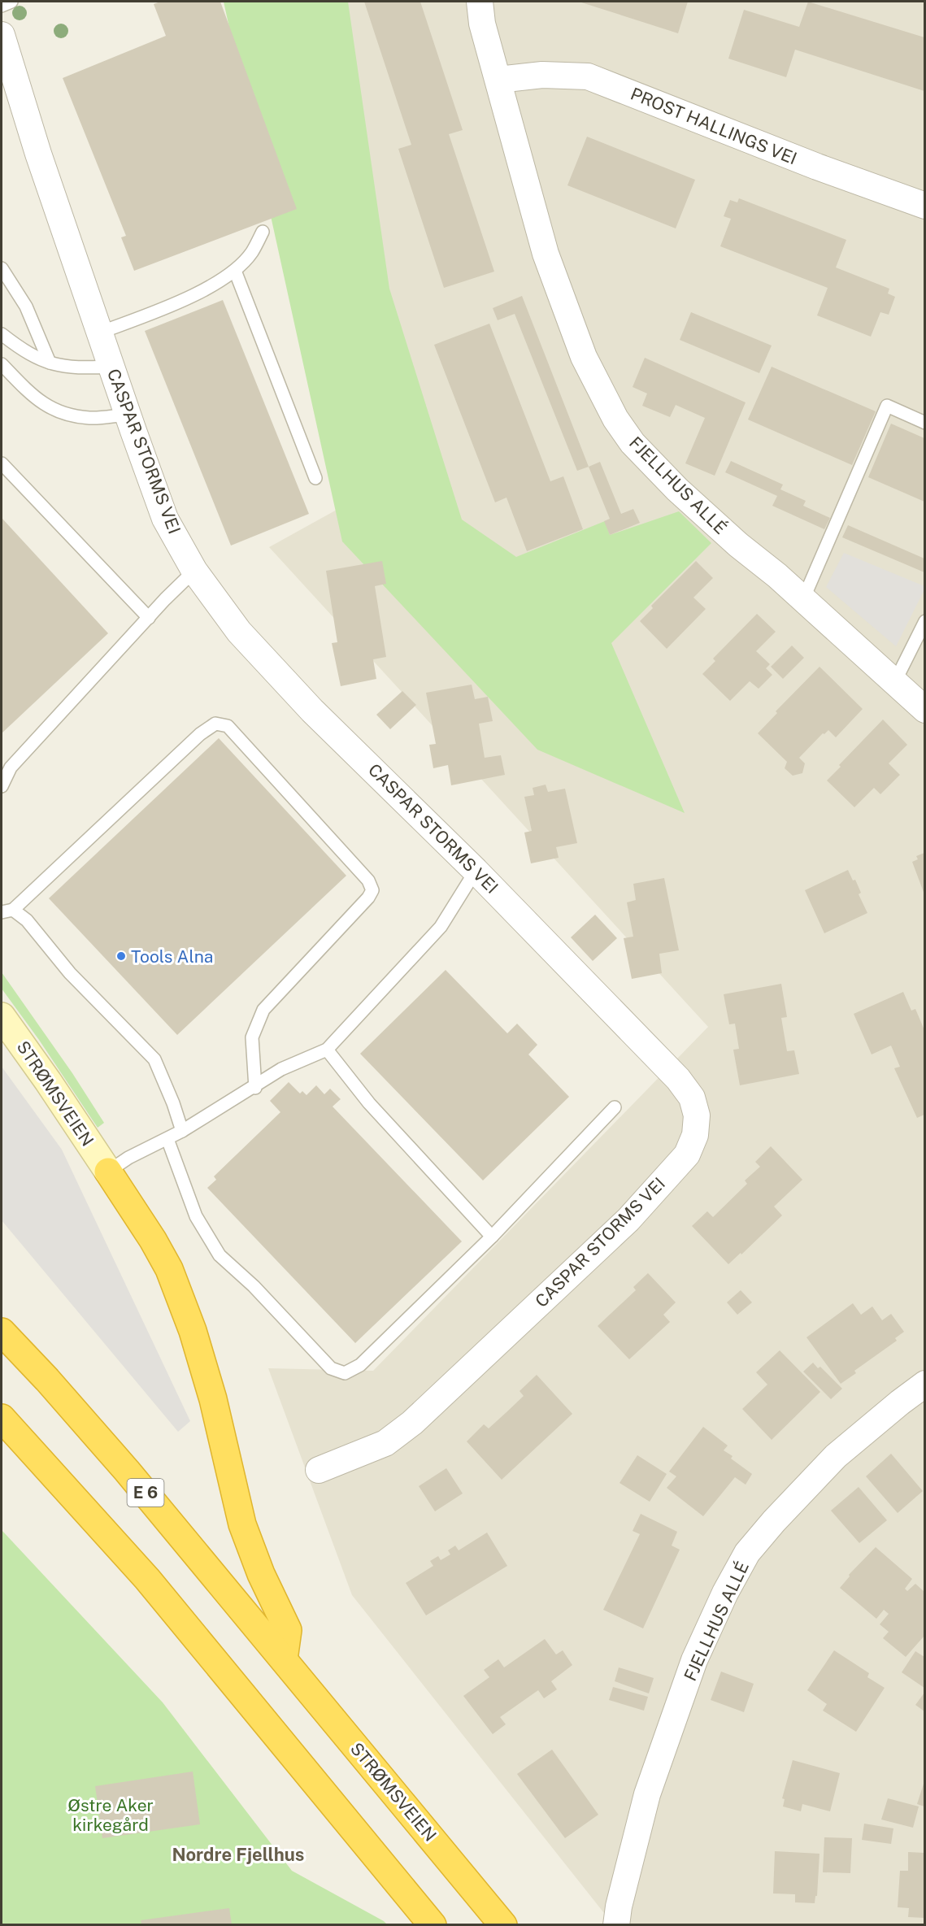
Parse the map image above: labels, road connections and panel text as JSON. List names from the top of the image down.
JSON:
{
  "streets": {
    "highway": ["STRØMSVEIEN", "E 6"],
    "street": ["PROST HALLINGS VEI", "CASPAR STORMS VEI", "FJELLHUS ALLÉ"]
  },
  "crossings": [
    ["PROST HALLINGS VEI", "FJELLHUS ALLÉ"],
    ["STRØMSVEIEN", "E 6"]
  ],
  "districts": ["Nordre Fjellhus"],
  "parks": ["Østre Aker kirkegård"],
  "places": ["Tools Alna"]
}
